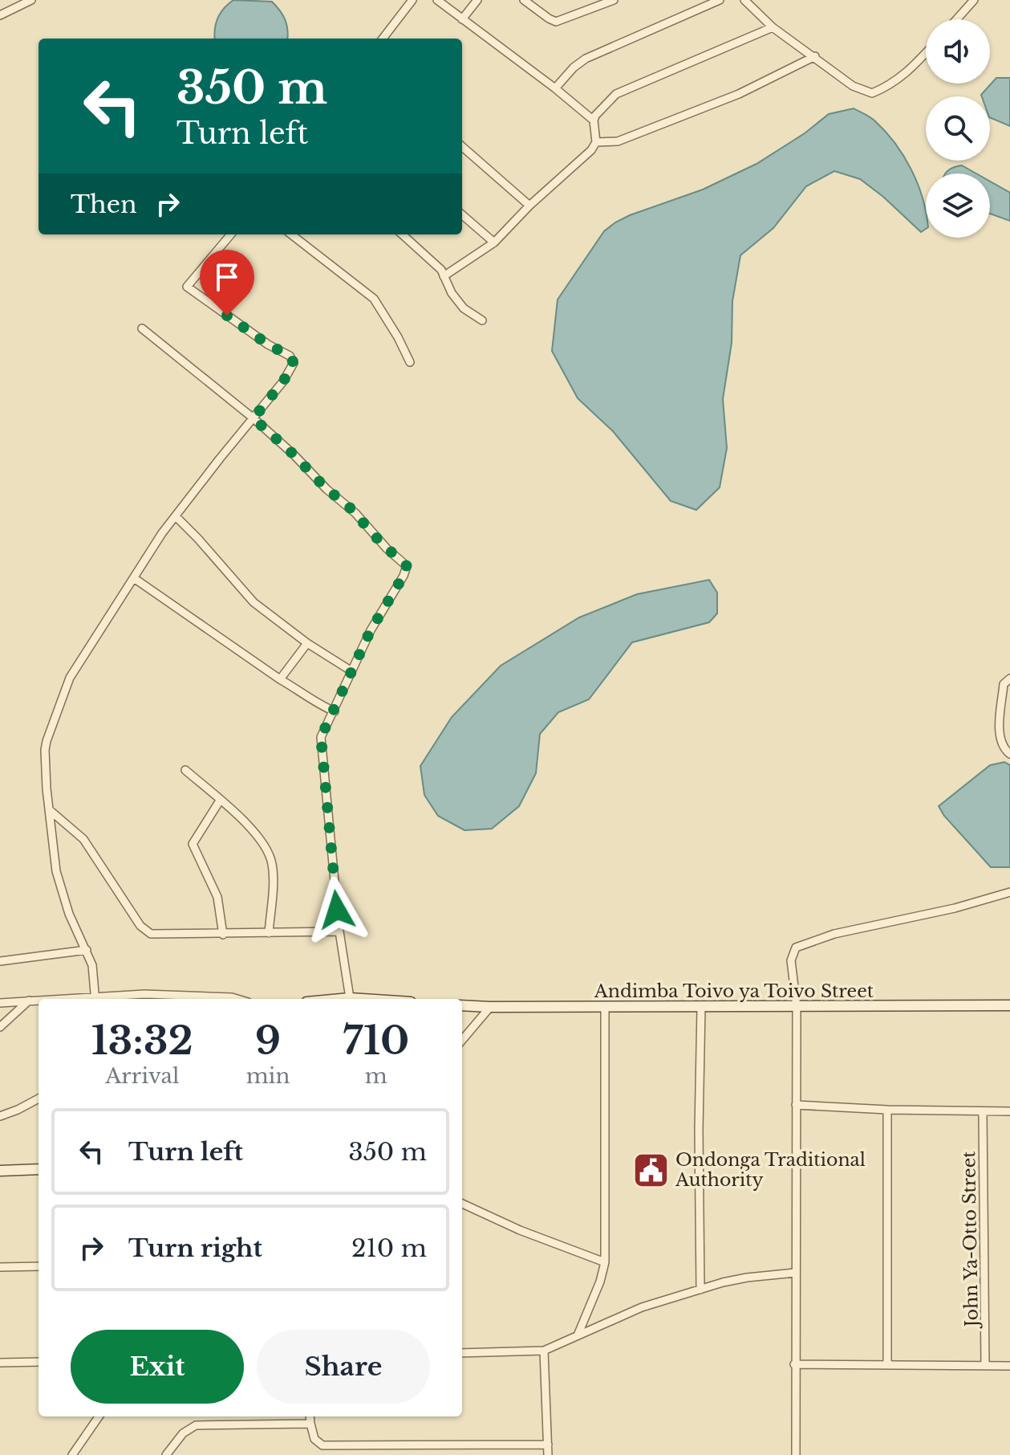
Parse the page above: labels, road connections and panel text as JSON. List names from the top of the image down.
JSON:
{
  "streets": {
    "street": ["Andimba Toivo ya Toivo Street", "John Ya-Otto Street"]
  },
  "places": {
    "public building": ["Ondonga Traditional Authority"]
  },
  "page": {
    "turn": ["350 m", "Turn left"],
    "then": "Then",
    "eta": [
      "13:32",
      "Arrival",
      "9",
      "min",
      "710",
      "m"
    ],
    "list": [
      {
        "name": "Turn left",
        "value": "350 m"
      },
      {
        "name": "Turn right",
        "value": "210 m"
      }
    ],
    "buttons": ["Exit", "Share"]
  }
}
